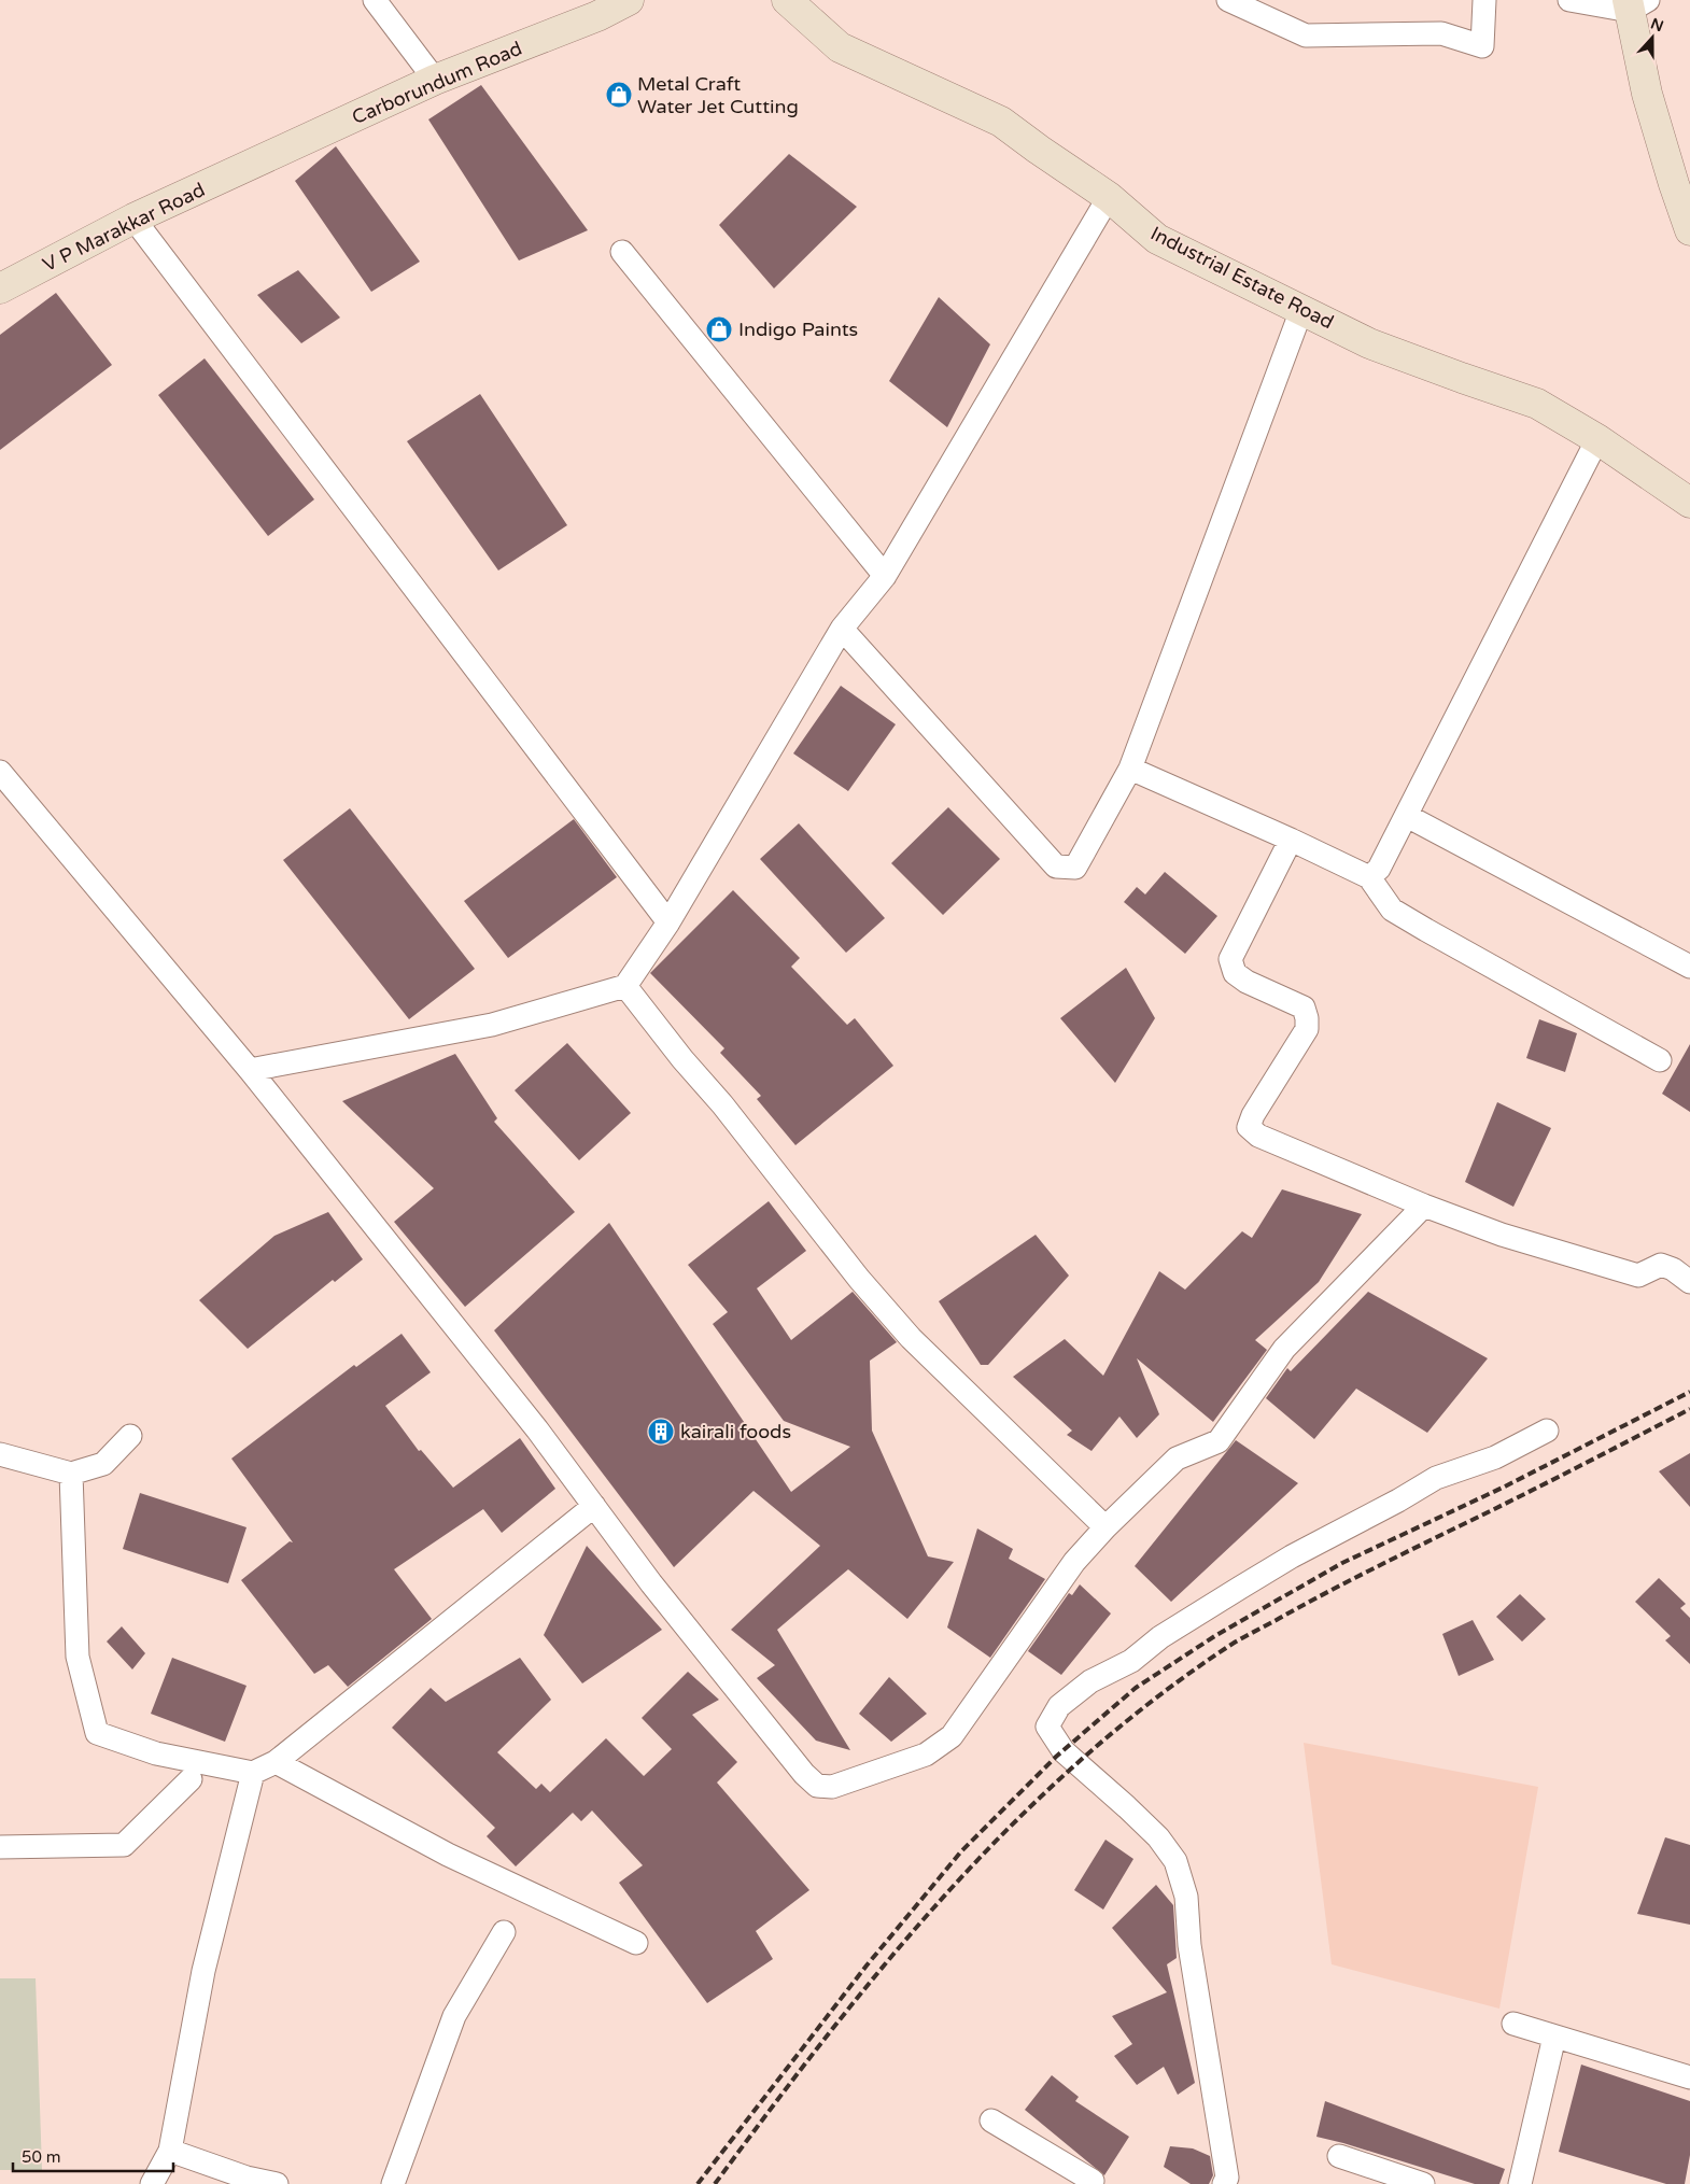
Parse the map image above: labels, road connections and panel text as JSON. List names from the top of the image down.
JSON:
{
  "streets": {
    "street": ["Carborundum Road", "V P Marakkar Road", "Industrial Estate Road"]
  },
  "crossings": [
    ["Carborundum Road", "V P Marakkar Road"]
  ],
  "places": {
    "shop": ["Metal Craft Water Jet Cutting", "Indigo Paints"],
    "building": ["kairali foods"]
  },
  "scale_bar": "50 m",
  "north": "top"
}
